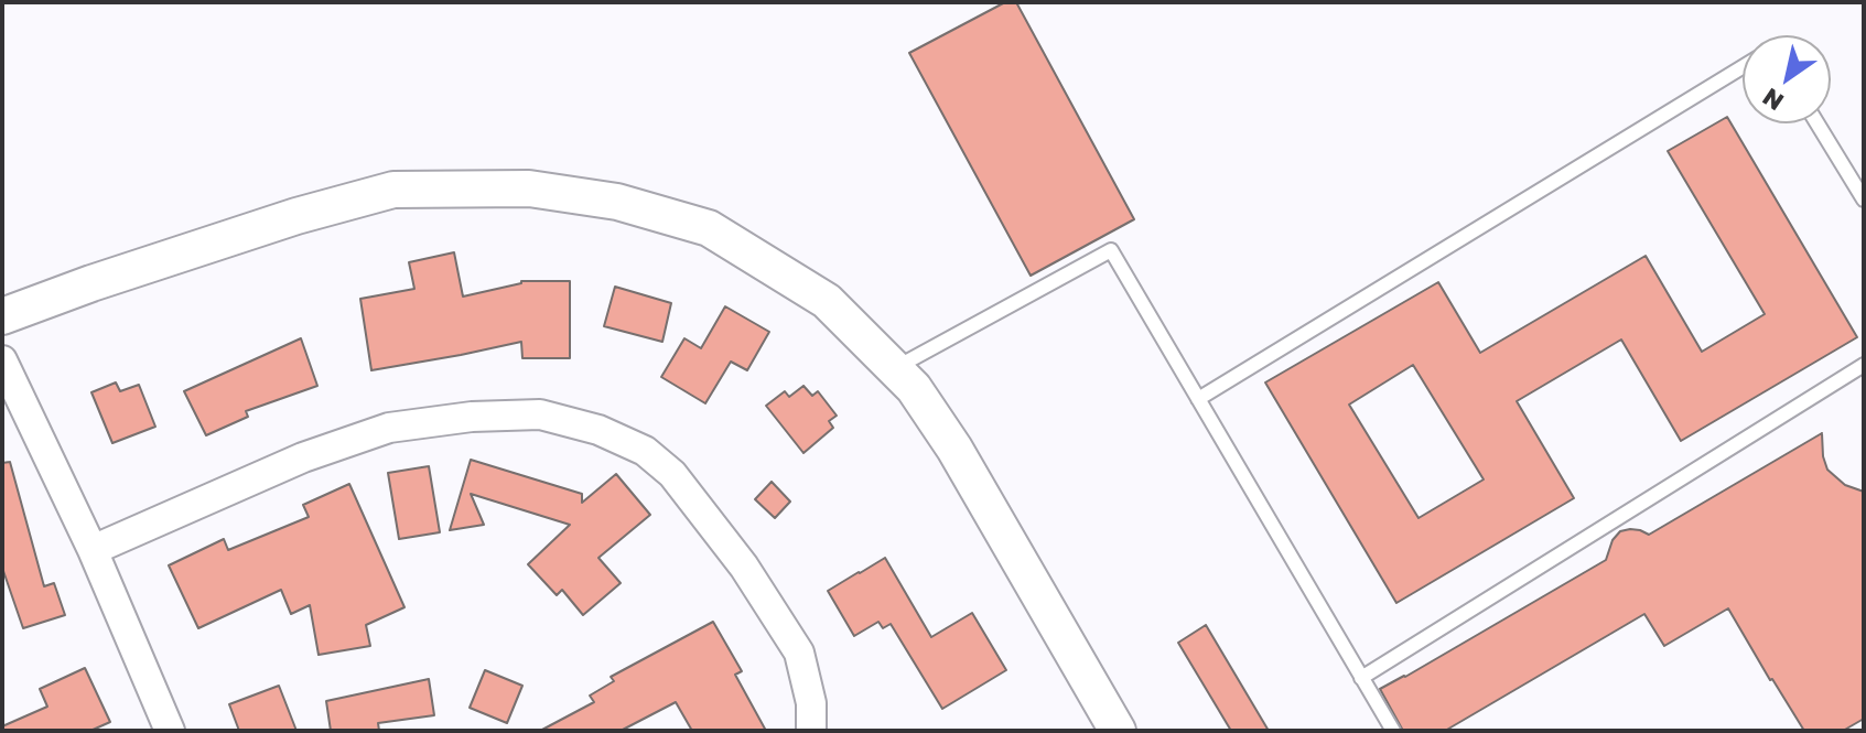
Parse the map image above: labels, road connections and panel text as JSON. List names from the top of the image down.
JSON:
{
  "north": "bottom left"
}
